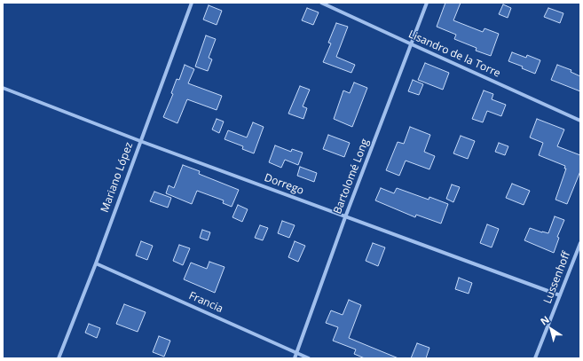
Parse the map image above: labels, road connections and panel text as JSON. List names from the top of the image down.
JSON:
{
  "streets": {
    "street": [
      "Lisandro de la Torre",
      "Bartolomé Long",
      "Mariano López",
      "Dorrego",
      "Lussenhoff",
      "Francia"
    ]
  },
  "crossings": [
    ["Lisandro de la Torre", "Bartolomé Long"],
    ["Bartolomé Long", "Dorrego"],
    ["Bartolomé Long", "Francia"],
    ["Mariano López", "Dorrego"],
    ["Mariano López", "Francia"],
    ["Dorrego", "Lussenhoff"]
  ],
  "north": "top left"
}
